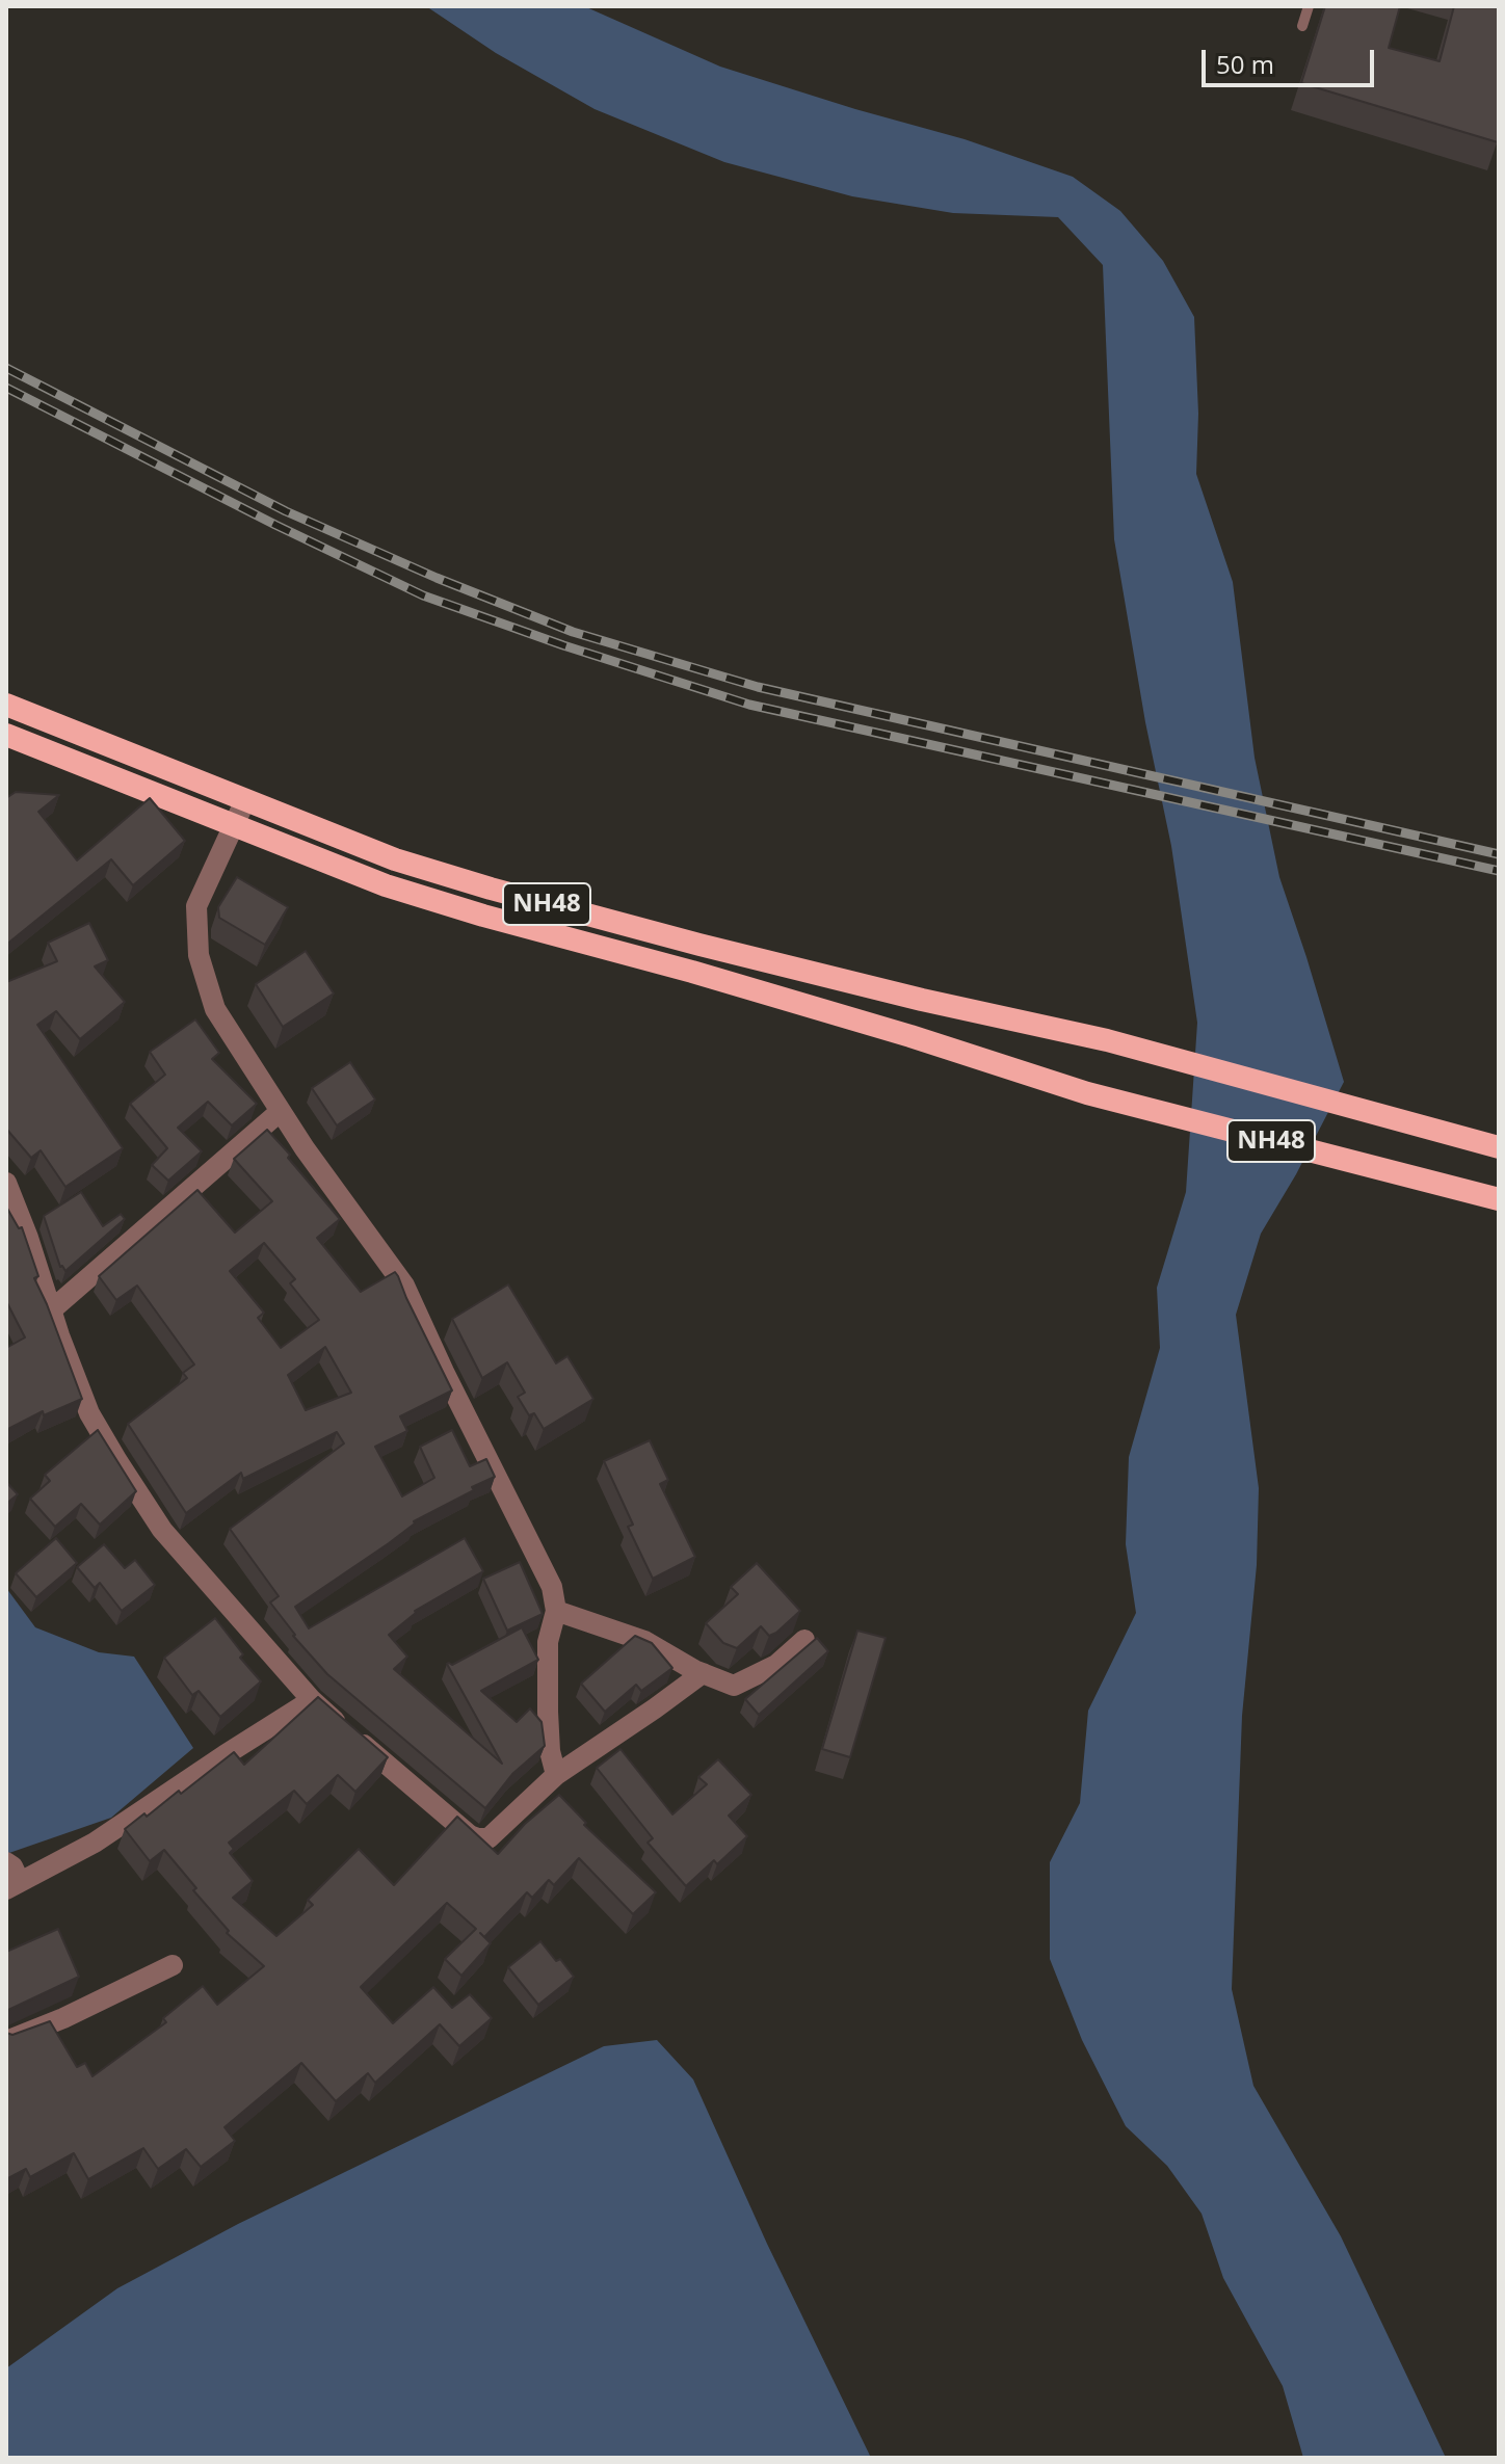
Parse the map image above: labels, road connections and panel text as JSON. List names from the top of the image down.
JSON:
{
  "streets": {
    "highway": ["NH48"]
  },
  "scale_bar": "50 m"
}
